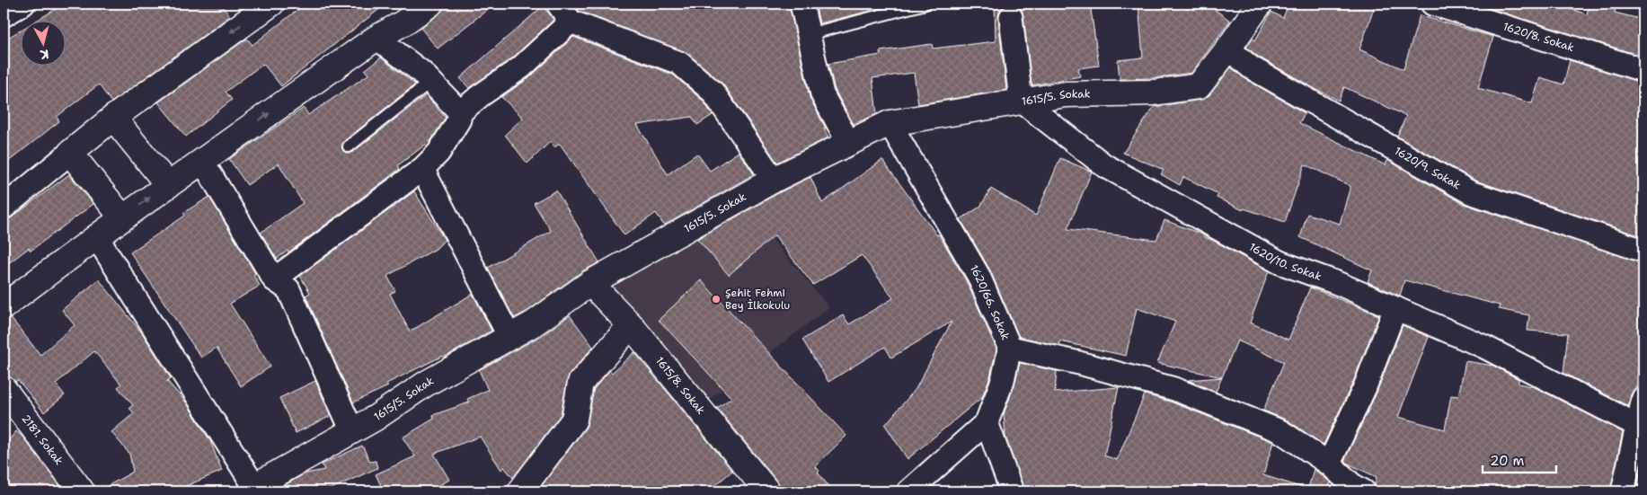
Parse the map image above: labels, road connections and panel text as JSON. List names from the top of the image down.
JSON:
{
  "streets": {
    "street": [
      "1620/8. Sokak",
      "1615/5. Sokak",
      "1620/9. Sokak",
      "1620/10. Sokak",
      "1620/66. Sokak",
      "1615/8. Sokak",
      "2181. Sokak"
    ]
  },
  "crossings": [
    ["1615/5. Sokak", "1620/9. Sokak"],
    ["1615/5. Sokak", "1620/10. Sokak"],
    ["1615/5. Sokak", "1620/66. Sokak"],
    ["1615/5. Sokak", "1615/8. Sokak"]
  ],
  "places": ["Şehit Fehmi Bey İlkokulu"],
  "scale_bar": "20 m",
  "north": "bottom"
}
